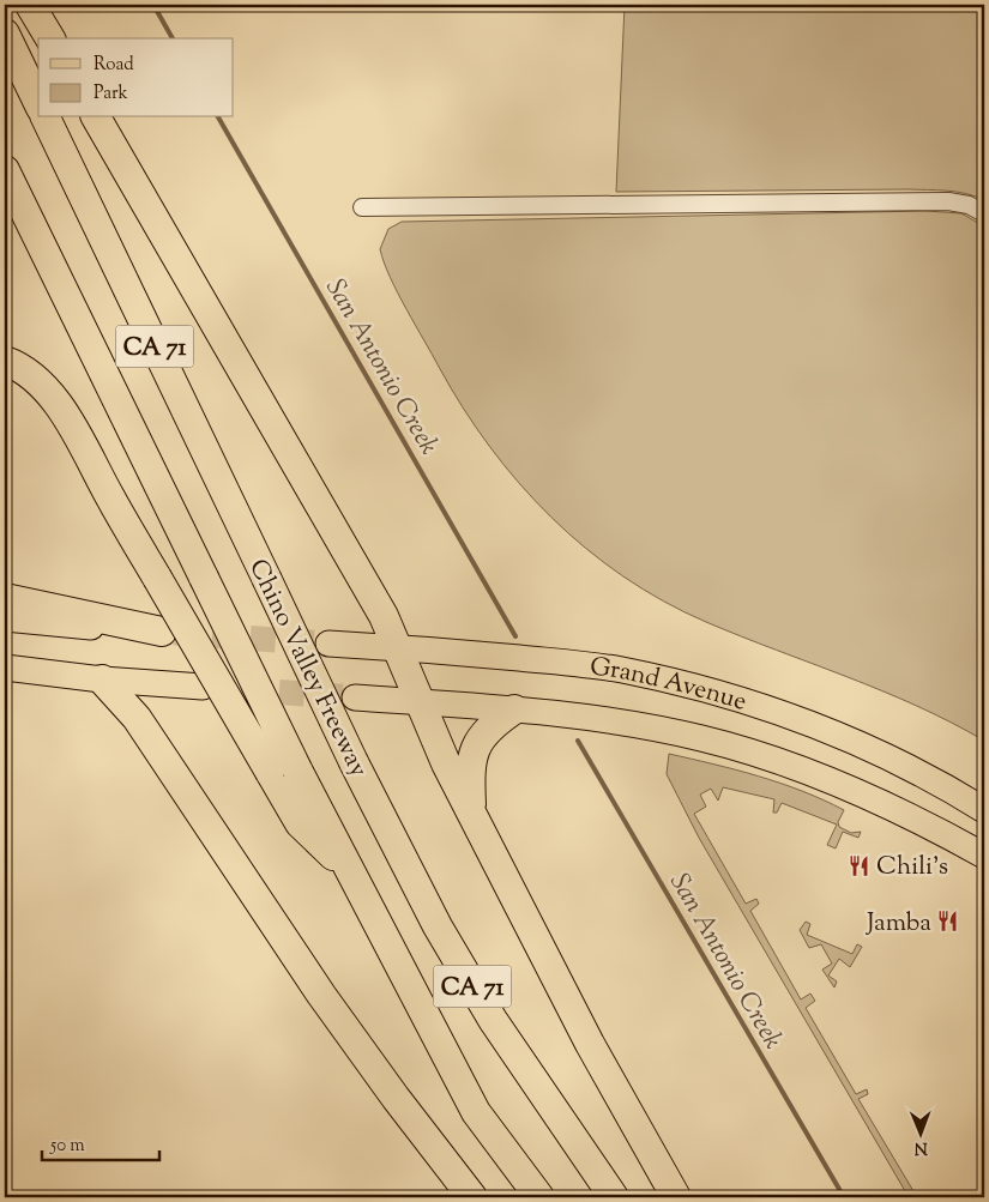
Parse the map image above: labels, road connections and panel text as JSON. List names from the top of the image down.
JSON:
{
  "streets": {
    "highway": ["CA 71", "Chino Valley Freeway"],
    "main road": ["Grand Avenue"]
  },
  "water": ["San Antonio Creek"],
  "places": {
    "restaurant": ["Chili's", "Jamba"]
  },
  "legend": ["Road", "Park"],
  "scale_bar": "50 m",
  "north": "bottom"
}
